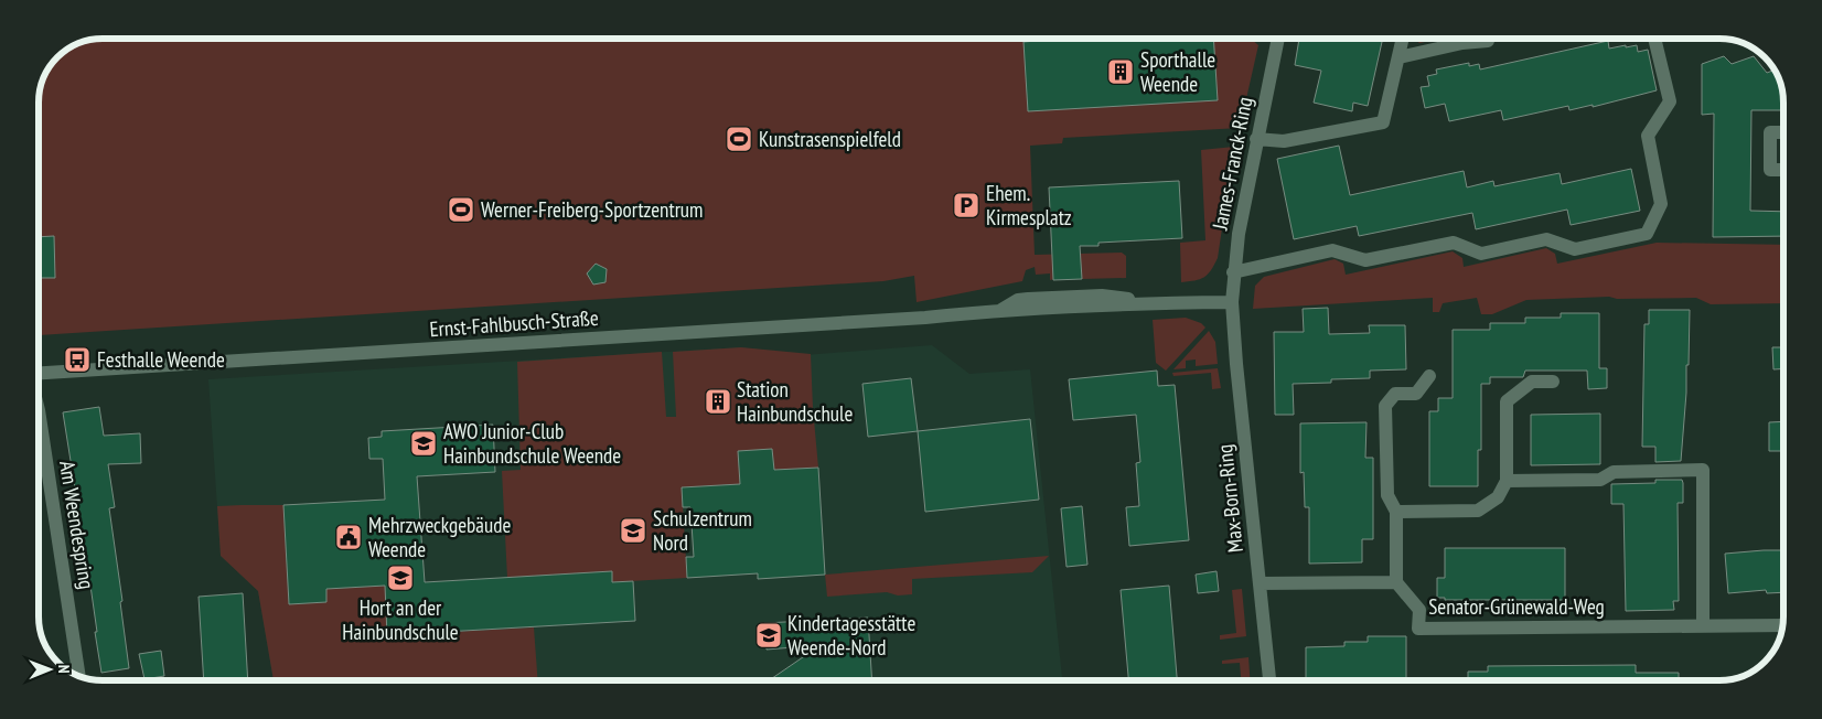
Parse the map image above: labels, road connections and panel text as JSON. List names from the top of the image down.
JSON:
{
  "streets": {
    "street": [
      "James-Franck-Ring",
      "Ernst-Fahlbusch-Straße",
      "Max-Born-Ring",
      "Am Weendespring",
      "Senator-Grünewald-Weg"
    ]
  },
  "crossings": [
    ["James-Franck-Ring", "Ernst-Fahlbusch-Straße"],
    ["James-Franck-Ring", "Max-Born-Ring"],
    ["Ernst-Fahlbusch-Straße", "Max-Born-Ring"]
  ],
  "places": {
    "building": ["Sporthalle Weende", "Station Hainbundschule"],
    "sports": ["Kunstrasenspielfeld", "Werner-Freiberg-Sportzentrum"],
    "parking": ["Ehem. Kirmesplatz"],
    "bus stop": ["Festhalle Weende"],
    "school or university": [
      "AWO Junior-Club Hainbundschule Weende",
      "Schulzentrum Nord",
      "Hort an der Hainbundschule",
      "Kindertagesstätte Weende-Nord"
    ],
    "public building": ["Mehrzweckgebäude Weende"]
  },
  "north": "right"
}
